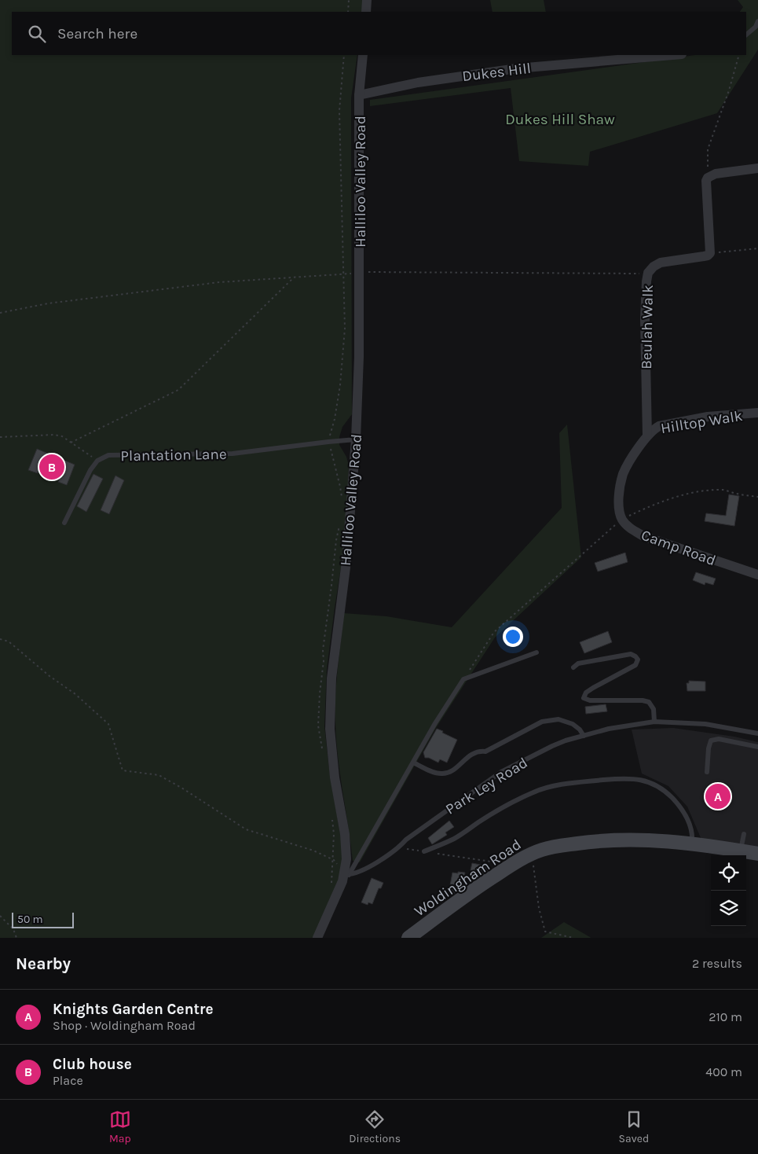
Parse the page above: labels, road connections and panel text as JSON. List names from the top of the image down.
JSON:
{
  "streets": {
    "street": [
      "Dukes Hill",
      "Halliloo Valley Road",
      "Beulah Walk",
      "Hilltop Walk",
      "Camp Road",
      "Woldingham Road"
    ],
    "lane": ["Plantation Lane", "Park Ley Road"]
  },
  "crossings": [
    ["Dukes Hill", "Halliloo Valley Road"],
    ["Halliloo Valley Road", "Plantation Lane"],
    ["Halliloo Valley Road", "Park Ley Road"],
    ["Beulah Walk", "Hilltop Walk"]
  ],
  "parks": ["Dukes Hill Shaw"],
  "scale_bar": "50 m",
  "page": {
    "search": "Search here",
    "pins": ["B", "A"],
    "scale": "50 m",
    "heading": ["Nearby", "2 results"],
    "list": [
      {
        "mark": "A",
        "name": "Knights Garden Centre",
        "note": "Shop · Woldingham Road",
        "value": "210 m"
      },
      {
        "mark": "B",
        "name": "Club house",
        "note": "Place",
        "value": "400 m"
      }
    ],
    "nav": ["Map", "Directions", "Saved"]
  }
}
